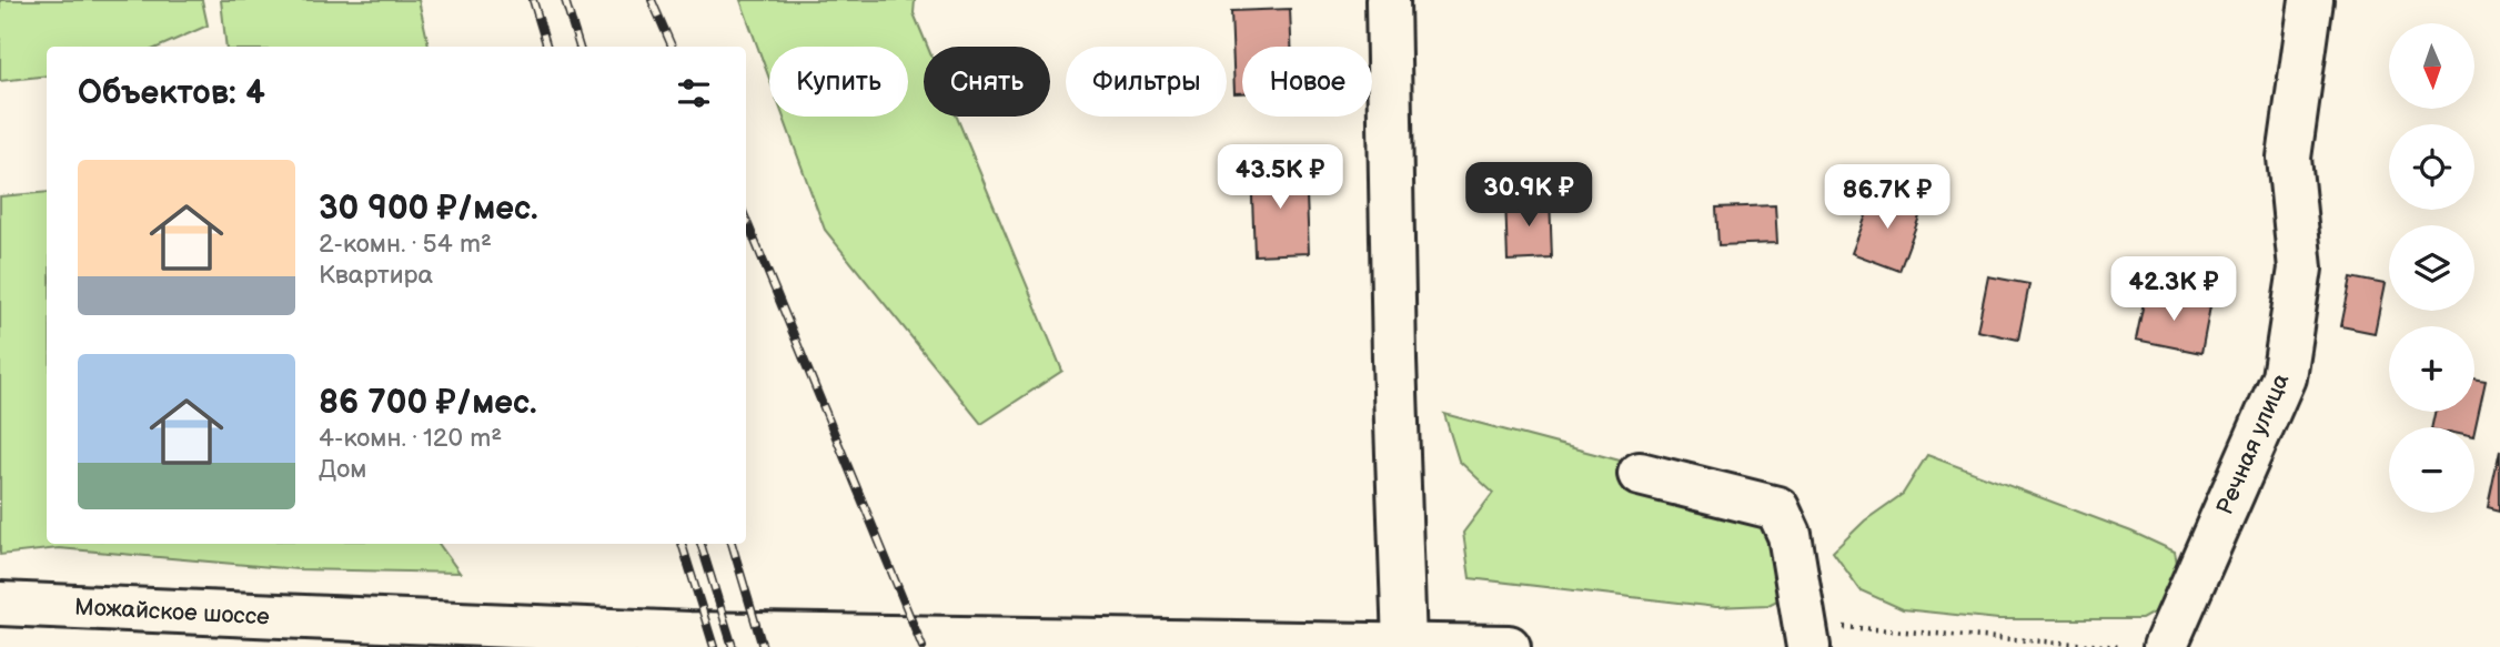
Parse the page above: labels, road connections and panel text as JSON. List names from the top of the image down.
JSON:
{
  "streets": {
    "main road": ["Речная улица", "Можайское шоссе"]
  },
  "north": "bottom",
  "page": {
    "map_buttons": ["+", "−"],
    "chip": [
      "Купить",
      "Снять",
      "Фильтры",
      "Новое"
    ],
    "heading": "Объектов: 4",
    "list": [
      {
        "name": "30 900 ₽/мес.",
        "note": "2-комн. · 54 m² · Квартира"
      },
      {
        "name": "86 700 ₽/мес.",
        "note": "4-комн. · 120 m² · Дом"
      }
    ],
    "price": [
      "43.5K ₽",
      "30.9K ₽",
      "86.7K ₽",
      "42.3K ₽"
    ]
  }
}
